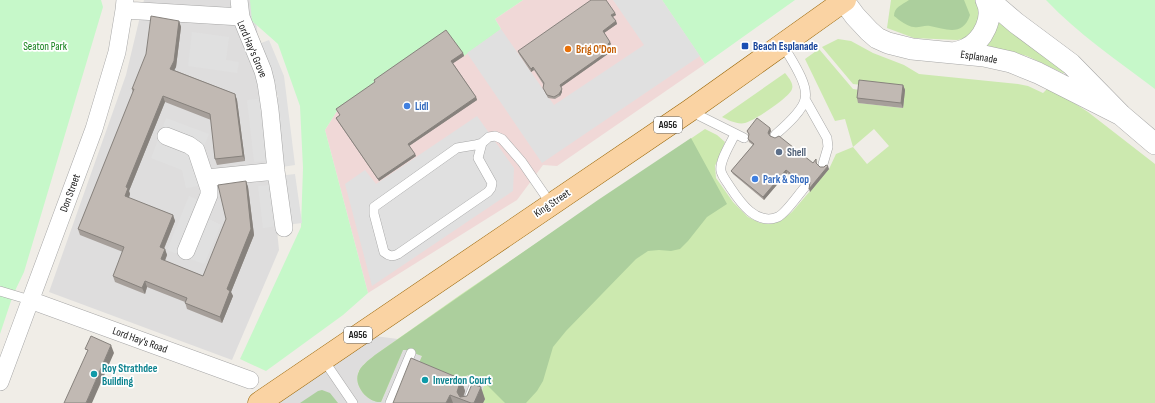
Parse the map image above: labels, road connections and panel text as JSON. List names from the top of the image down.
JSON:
{
  "streets": {
    "main road": ["A956", "King Street"],
    "street": [
      "Lord Hay's Grove",
      "Esplanade",
      "Don Street",
      "Lord Hay's Road"
    ]
  },
  "crossings": [
    ["Lord Hay's Grove", "Don Street"],
    ["Esplanade", "King Street"],
    ["Don Street", "Lord Hay's Road"]
  ],
  "parks": ["Seaton Park"],
  "places": {
    "transit": ["Beach Esplanade"],
    "other": [
      "Brig O'Don",
      "Lidl",
      "Shell",
      "Park & Shop",
      "Roy Strathdee Building",
      "Inverdon Court"
    ]
  }
}
